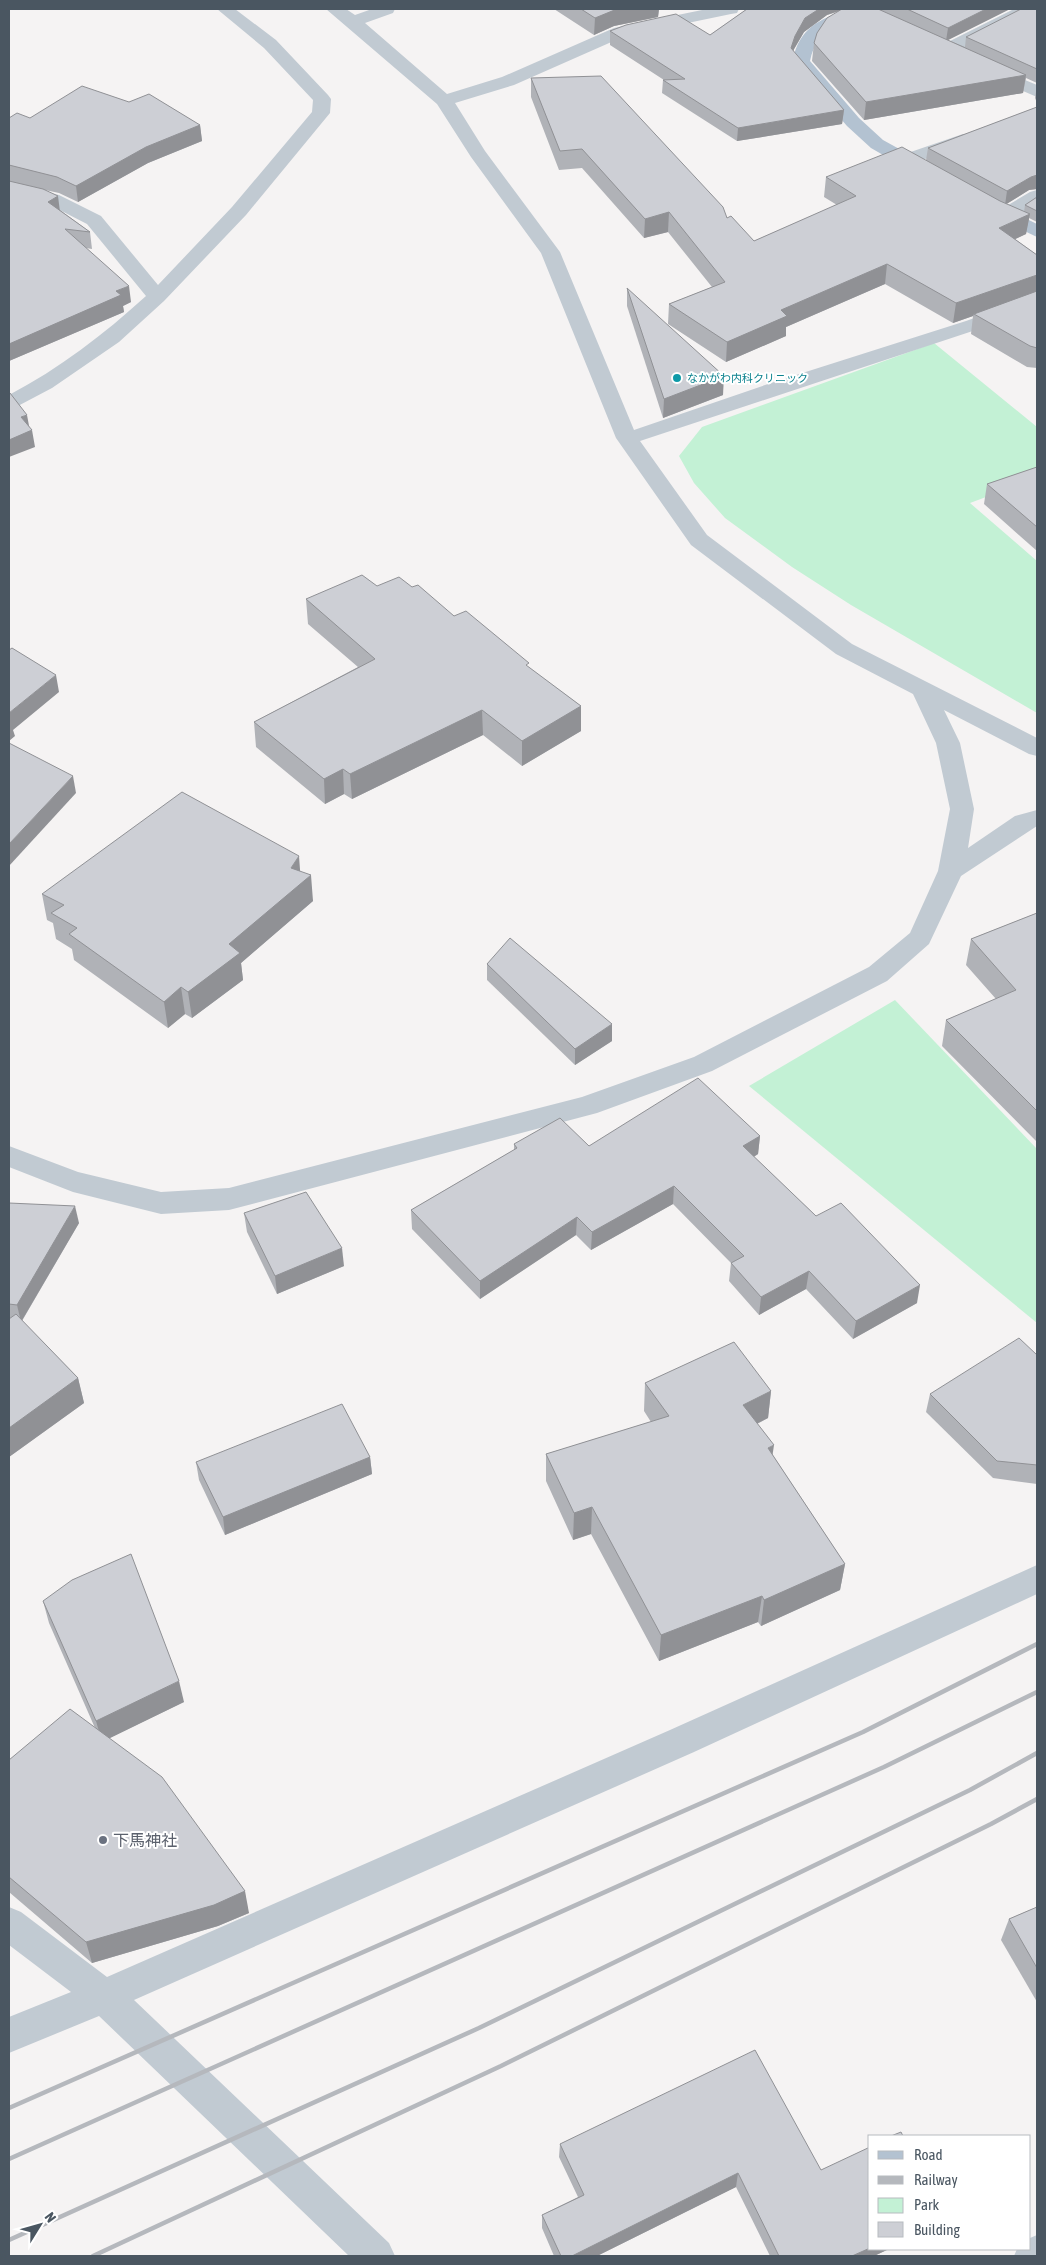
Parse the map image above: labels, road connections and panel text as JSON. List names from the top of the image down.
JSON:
{
  "places": ["なかがわ内科クリニック", "下馬神社"],
  "legend": [
    "Road",
    "Railway",
    "Park",
    "Building"
  ],
  "north": "top right"
}
